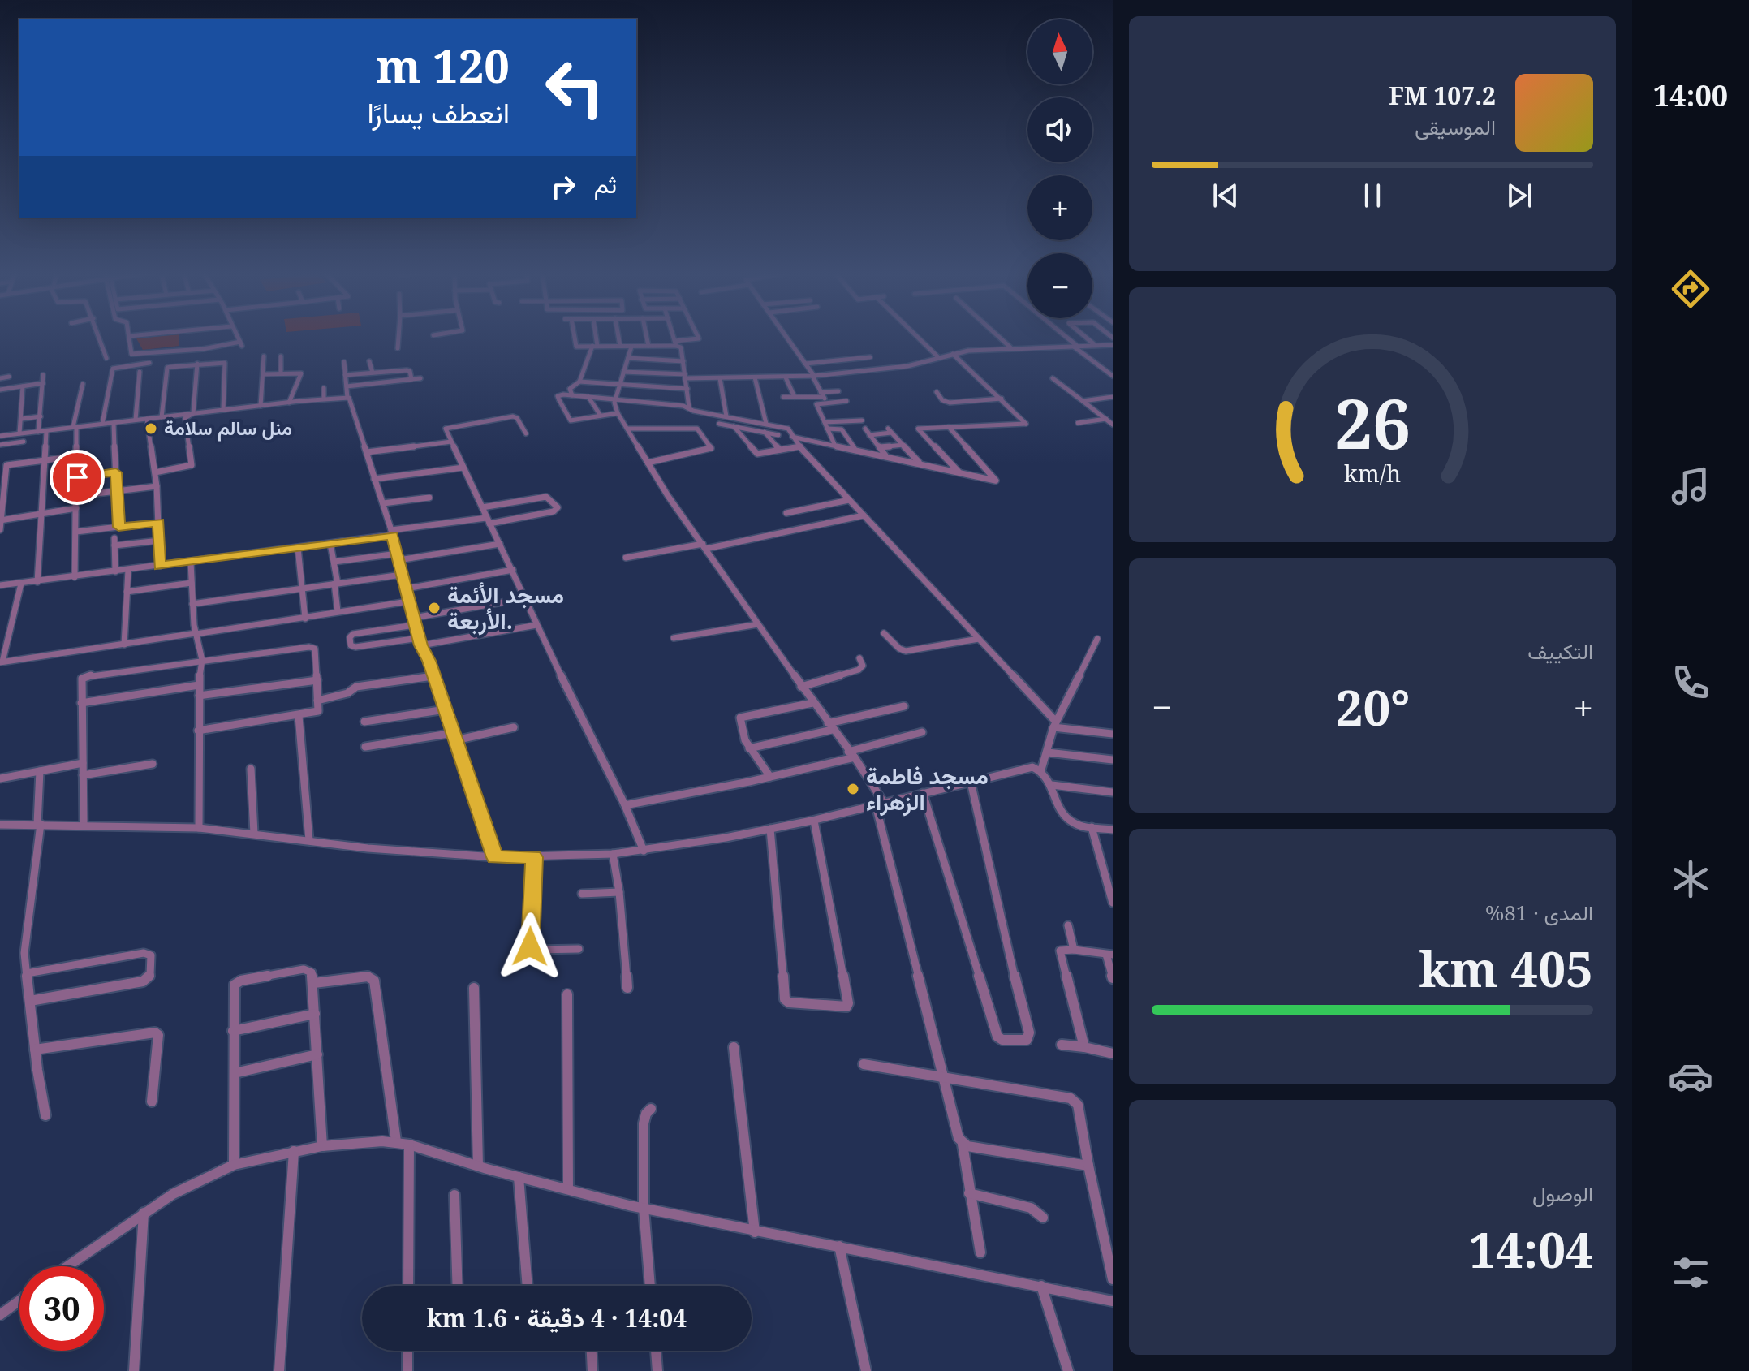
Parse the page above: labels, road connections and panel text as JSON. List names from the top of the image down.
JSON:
{
  "places": ["منل سالم سلامة", "مسجد الأئمة الأربعة.", "مسجد فاطمة الزهراء"],
  "north": "top",
  "page": {
    "tabs": "14:00",
    "map_buttons": ["+", "−"],
    "turn": ["120 m", "انعطف يسارًا"],
    "song": ["107.2 FM", "الموسيقى"],
    "then": "ثم",
    "tile": [
      "التكييف",
      ["المدى · 81%", "405 km"],
      ["الوصول", "14:04"]
    ],
    "heat": ["−", "20°", "+"],
    "limit": "30",
    "trip": "14:04 · 4 دقيقة · 1.6 km",
    "gauge": ["26", "km/h"]
  }
}
